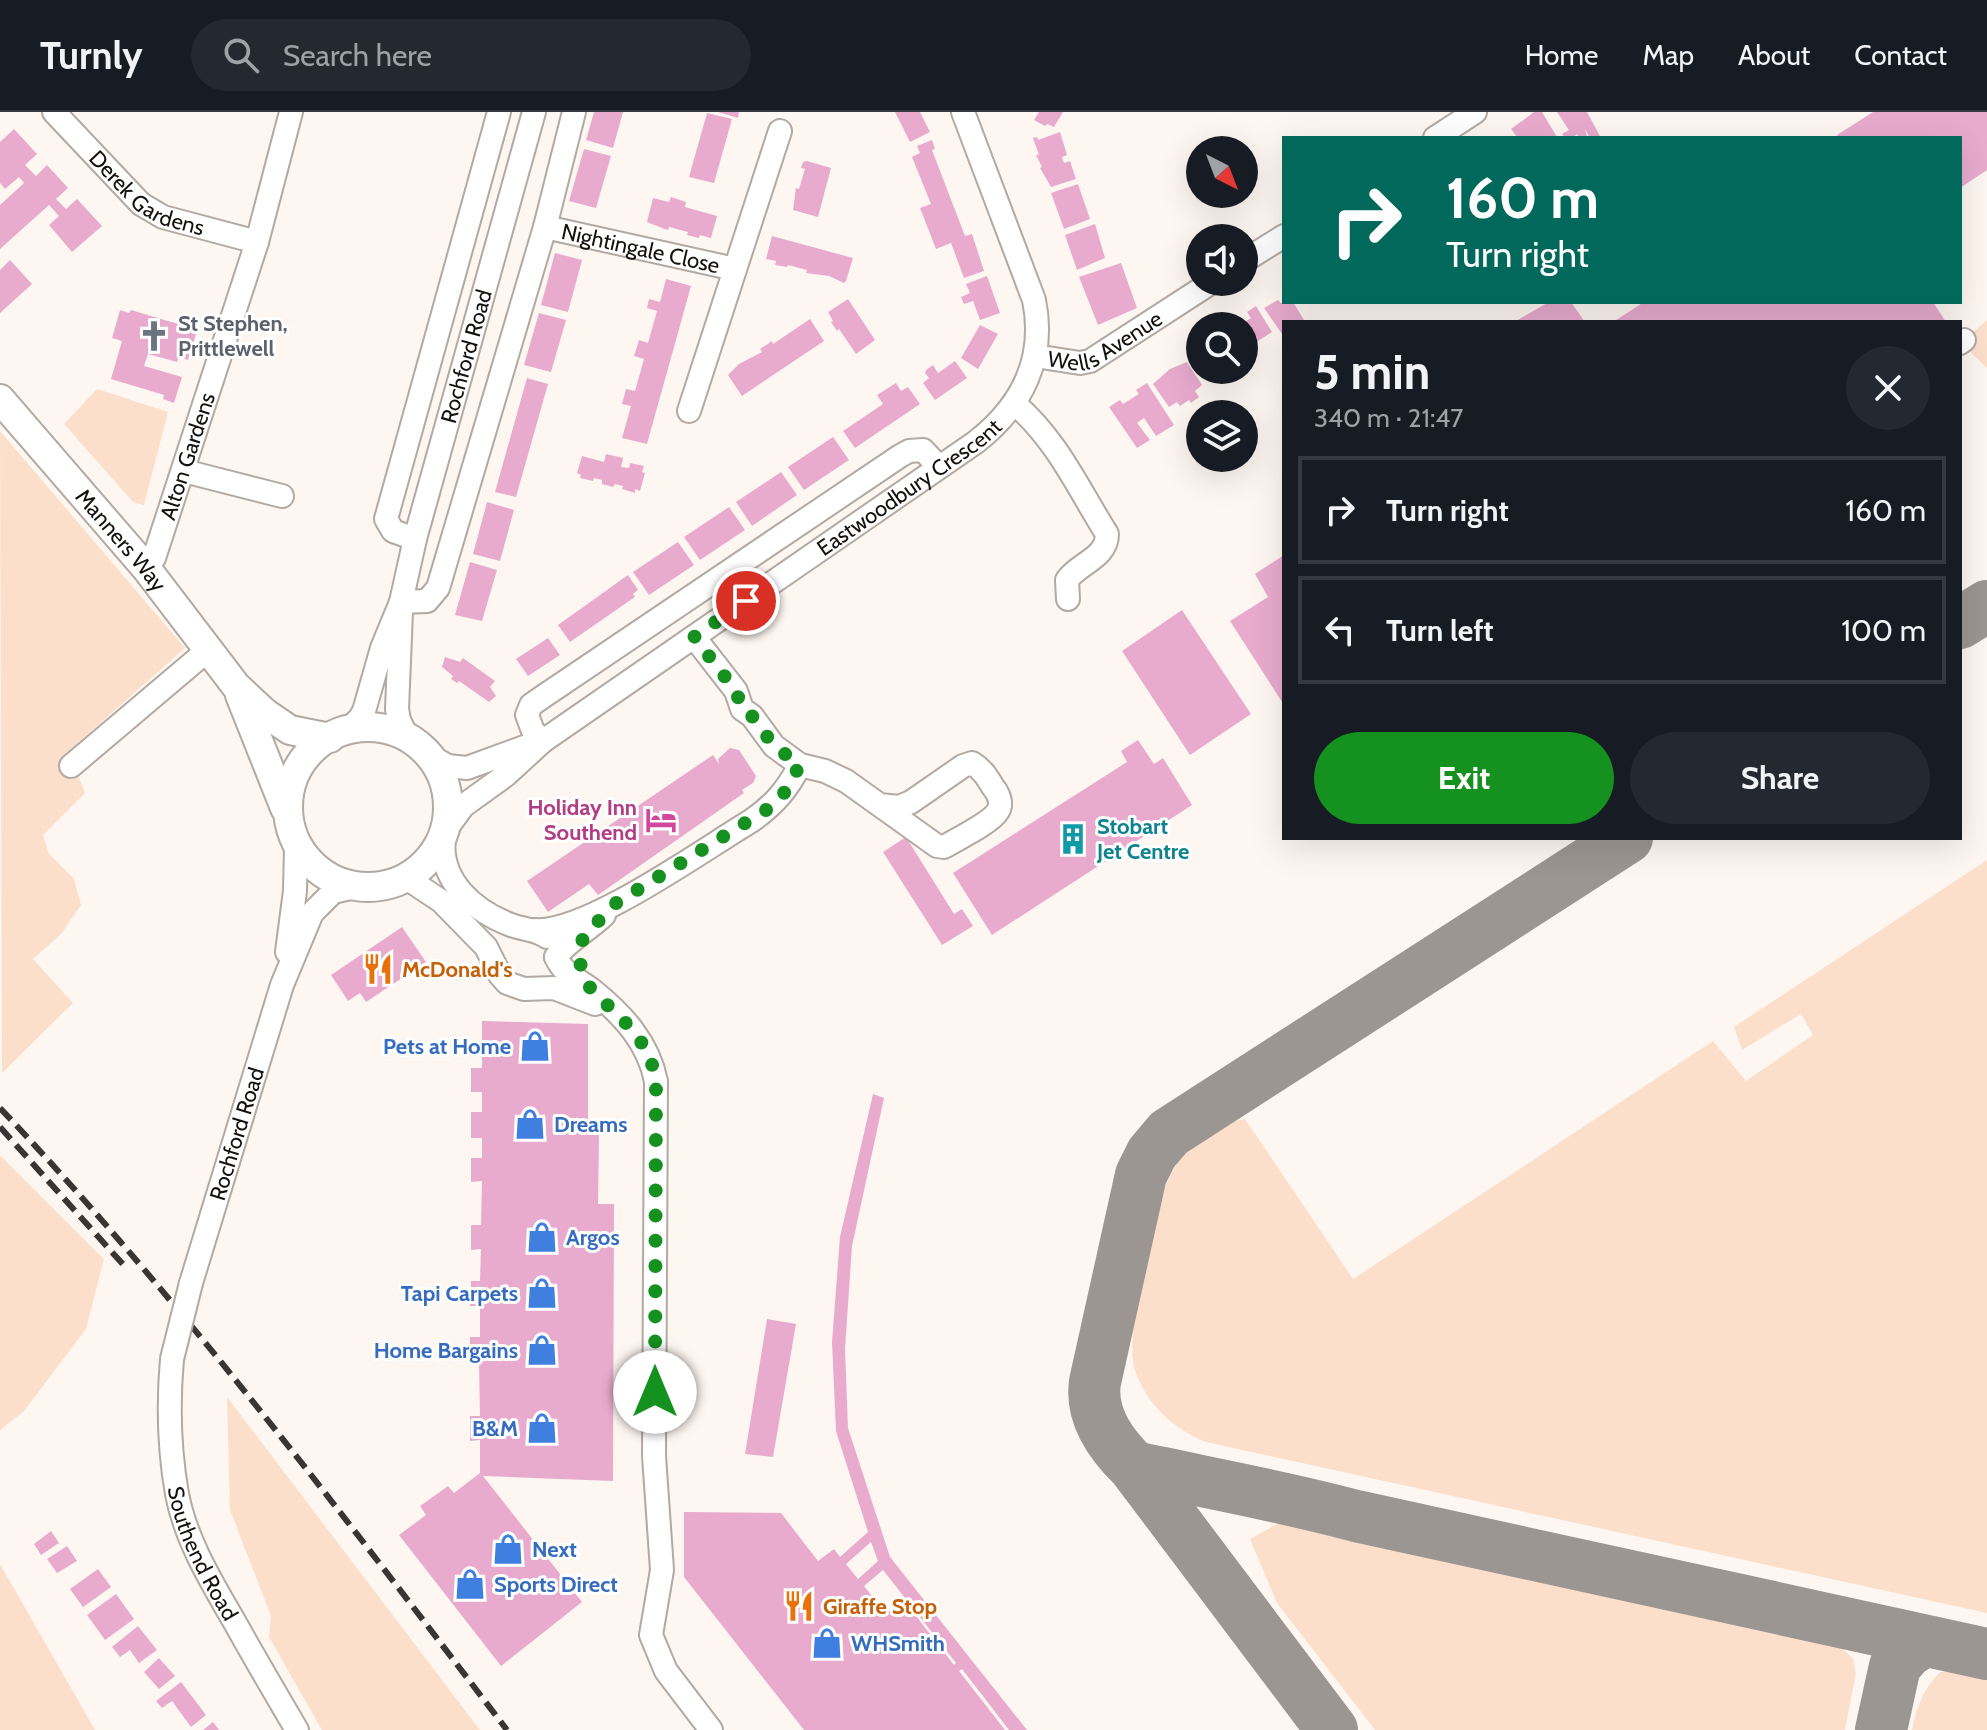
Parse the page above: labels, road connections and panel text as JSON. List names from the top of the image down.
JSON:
{
  "streets": {
    "main road": ["Manners Way"],
    "street": [
      "Derek Gardens",
      "Nightingale Close",
      "Wells Avenue",
      "Rochford Road",
      "Alton Gardens",
      "Eastwoodbury Crescent",
      "Southend Road"
    ]
  },
  "crossings": [
    ["Derek Gardens", "Alton Gardens"],
    ["Wells Avenue", "Eastwoodbury Crescent"],
    ["Rochford Road", "Eastwoodbury Crescent"],
    ["Rochford Road", "Manners Way"],
    ["Rochford Road", "Southend Road"],
    ["Alton Gardens", "Manners Way"],
    ["Eastwoodbury Crescent", "Manners Way"]
  ],
  "places": {
    "church": ["St Stephen, Prittlewell"],
    "hotel": ["Holiday Inn Southend"],
    "building": ["Stobart Jet Centre"],
    "restaurant": ["McDonald's", "Giraffe Stop"],
    "shop": [
      "Pets at Home",
      "Dreams",
      "Argos",
      "Tapi Carpets",
      "Home Bargains",
      "B&M",
      "Next",
      "Sports Direct",
      "WHSmith"
    ]
  },
  "north": "bottom right",
  "page": {
    "header": "Turnly",
    "search": "Search here",
    "nav": [
      "Home",
      "Map",
      "About",
      "Contact"
    ],
    "turn": ["160 m", "Turn right"],
    "heading": ["5 min", "340 m · 21:47"],
    "list": [
      {
        "name": "Turn right",
        "value": "160 m"
      },
      {
        "name": "Turn left",
        "value": "100 m"
      }
    ],
    "buttons": ["Exit", "Share"]
  }
}
